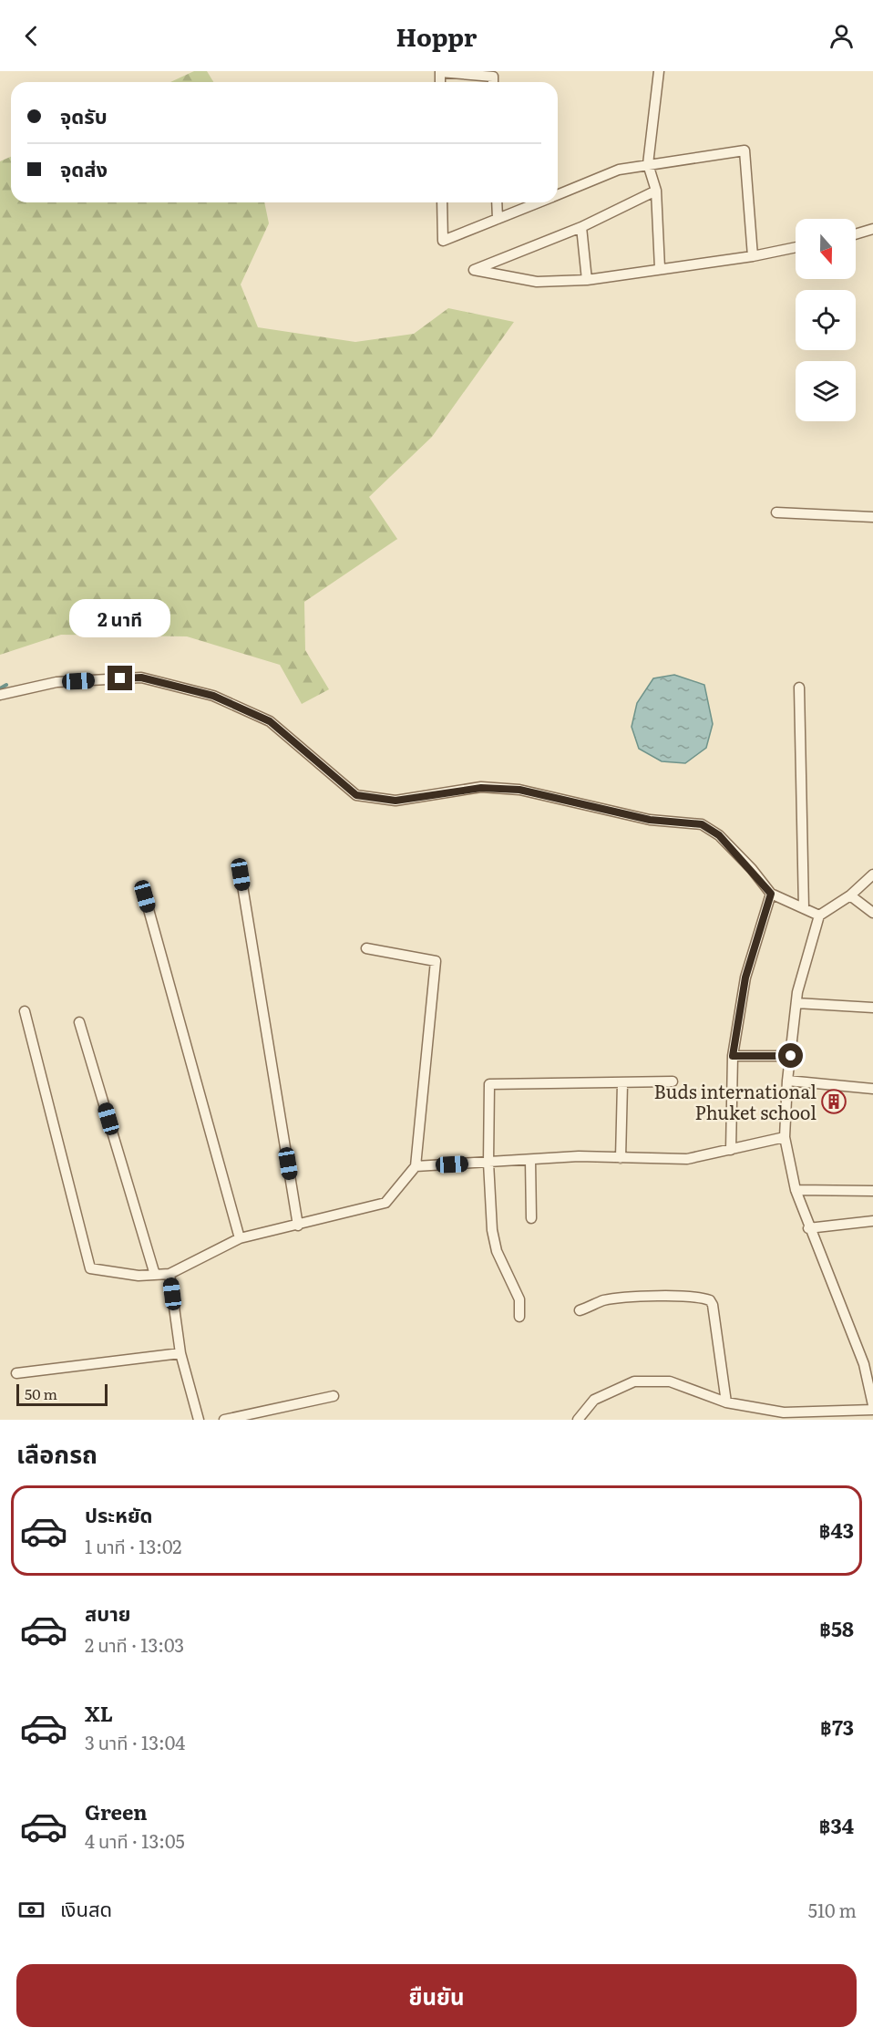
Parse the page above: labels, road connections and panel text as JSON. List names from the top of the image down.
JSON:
{
  "places": {
    "building": ["Buds international Phuket school"]
  },
  "scale_bar": "50 m",
  "north": "bottom",
  "page": {
    "header": "Hoppr",
    "banner": ["จุดรับ", "จุดส่ง"],
    "bubble": "2 นาที",
    "scale": "50 m",
    "heading": "เลือกรถ",
    "list": [
      {
        "name": "ประหยัด",
        "note": "1 นาที · 13:02",
        "value": "฿43"
      },
      {
        "name": "สบาย",
        "note": "2 นาที · 13:03",
        "value": "฿58"
      },
      {
        "name": "XL",
        "note": "3 นาที · 13:04",
        "value": "฿73"
      },
      {
        "name": "Green",
        "note": "4 นาที · 13:05",
        "value": "฿34"
      }
    ],
    "pay": ["เงินสด", "510 m"],
    "buttons": "ยืนยัน"
  }
}
